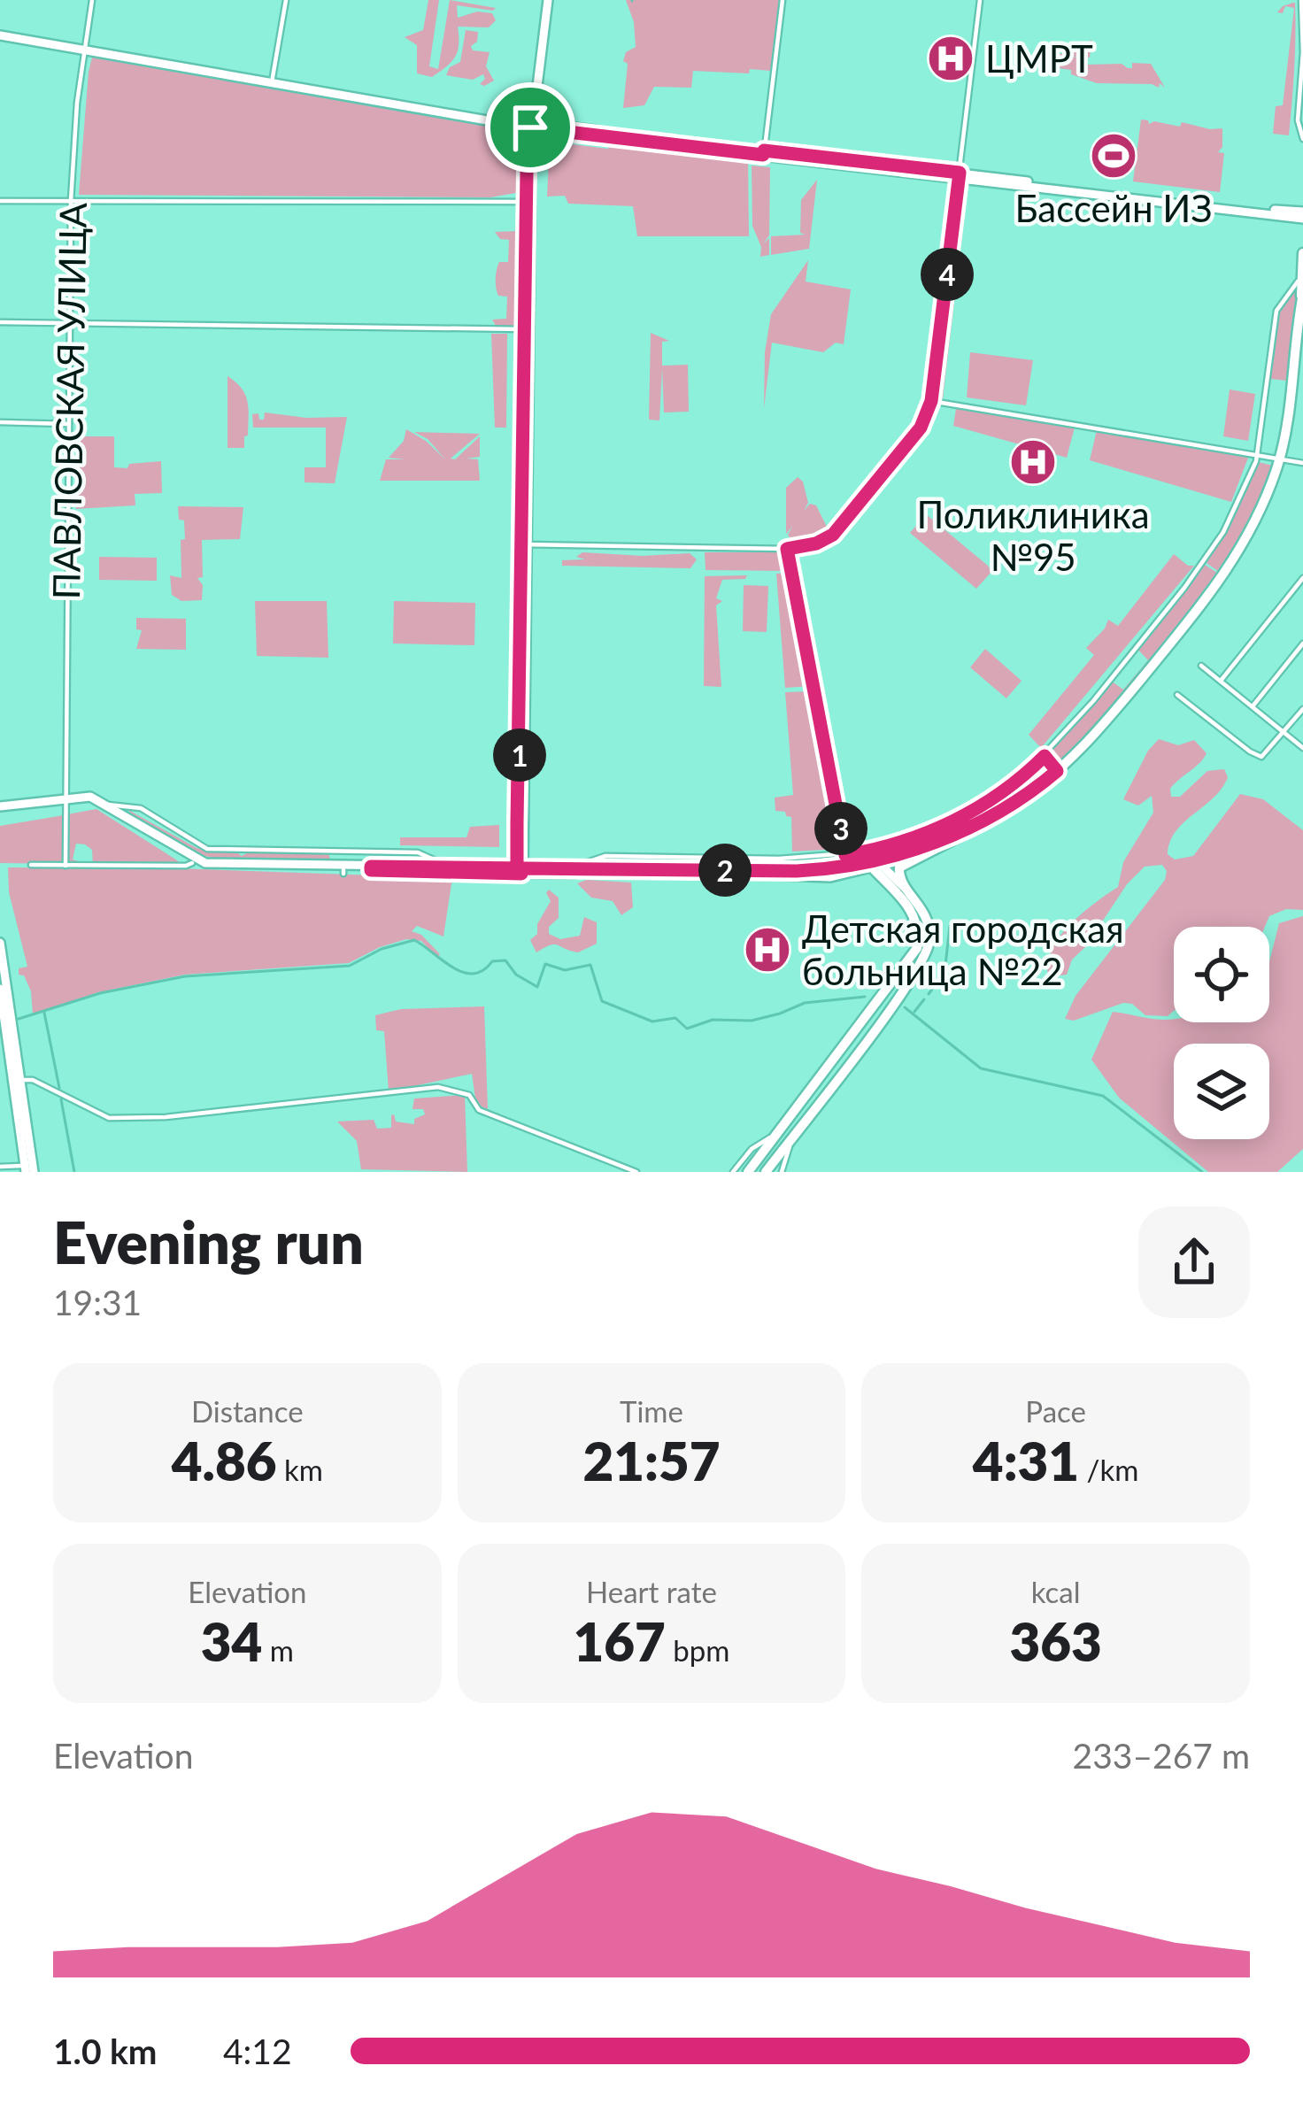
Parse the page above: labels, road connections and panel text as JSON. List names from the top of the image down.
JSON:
{
  "streets": {
    "street": ["ПАВЛОВСКАЯ УЛИЦА"]
  },
  "places": {
    "hospital": ["ЦМРТ", "Поликлиника №95", "Детская городская больница №22"],
    "sports": ["Бассейн ИЗ"]
  },
  "page": {
    "pins": [
      "4",
      "1",
      "3",
      "2"
    ],
    "heading": ["Evening run", "19:31"],
    "stats": [
      ["Distance", "4.86 km"],
      ["Time", "21:57"],
      ["Pace", "4:31 /km"],
      ["Elevation", "34 m"],
      ["Heart rate", "167 bpm"],
      ["kcal", "363"]
    ],
    "chart": ["Elevation", "233–267 m"],
    "list": [
      {
        "name": "1.0 km",
        "note": "4:12"
      }
    ]
  }
}
